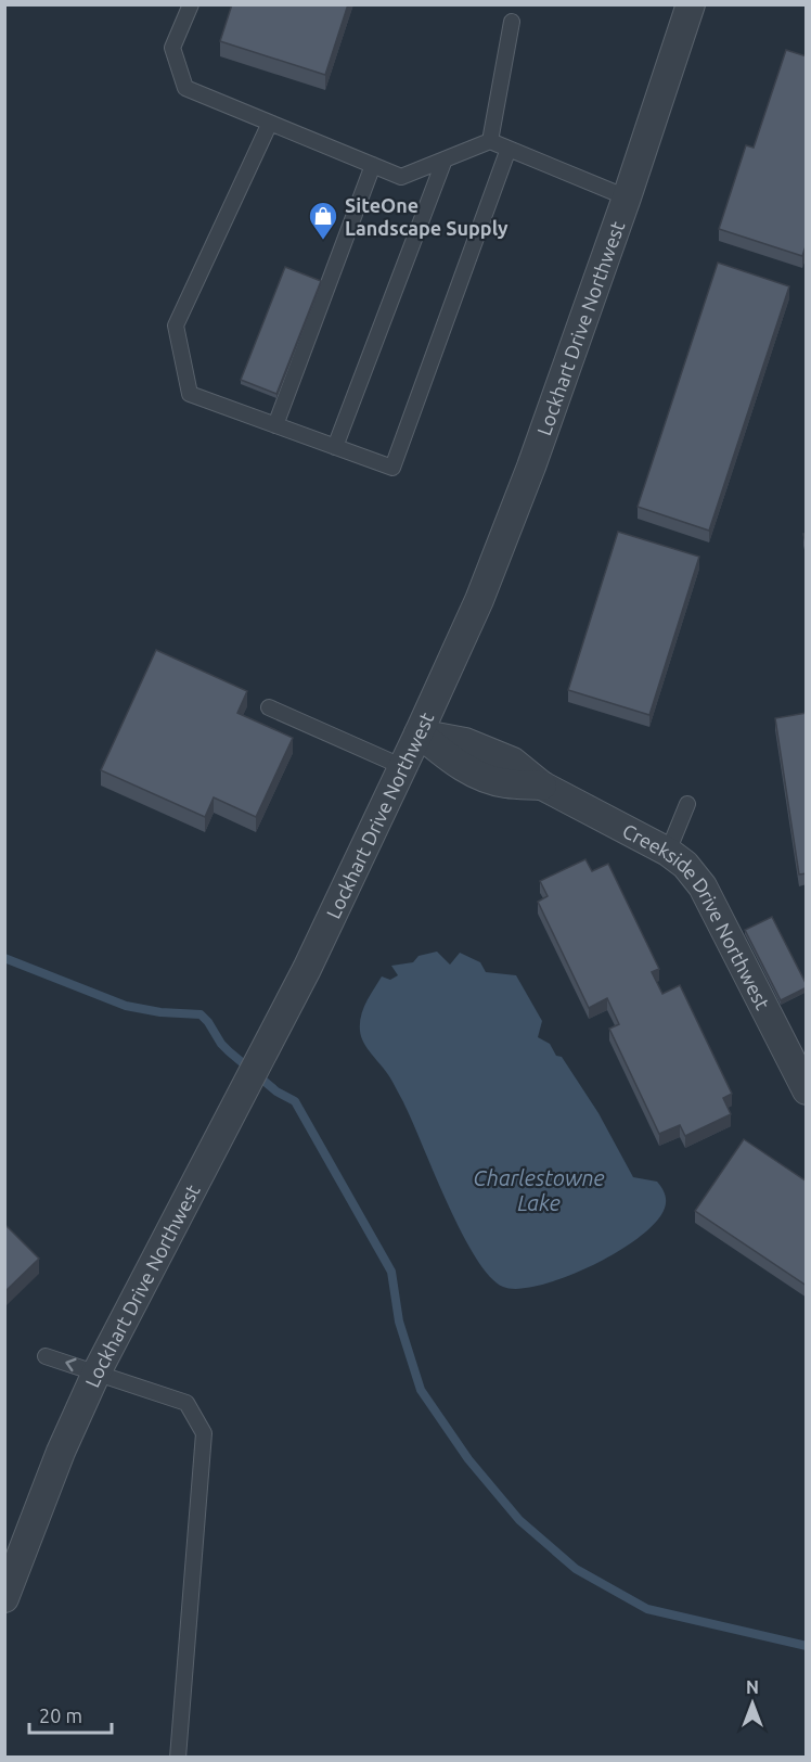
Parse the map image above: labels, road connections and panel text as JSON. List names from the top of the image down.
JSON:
{
  "streets": {
    "street": ["Lockhart Drive Northwest", "Creekside Drive Northwest"]
  },
  "crossings": [
    ["Lockhart Drive Northwest", "Creekside Drive Northwest"]
  ],
  "water": ["Charlestowne Lake"],
  "places": {
    "shop": ["SiteOne Landscape Supply"]
  },
  "scale_bar": "20 m",
  "north": "top"
}
